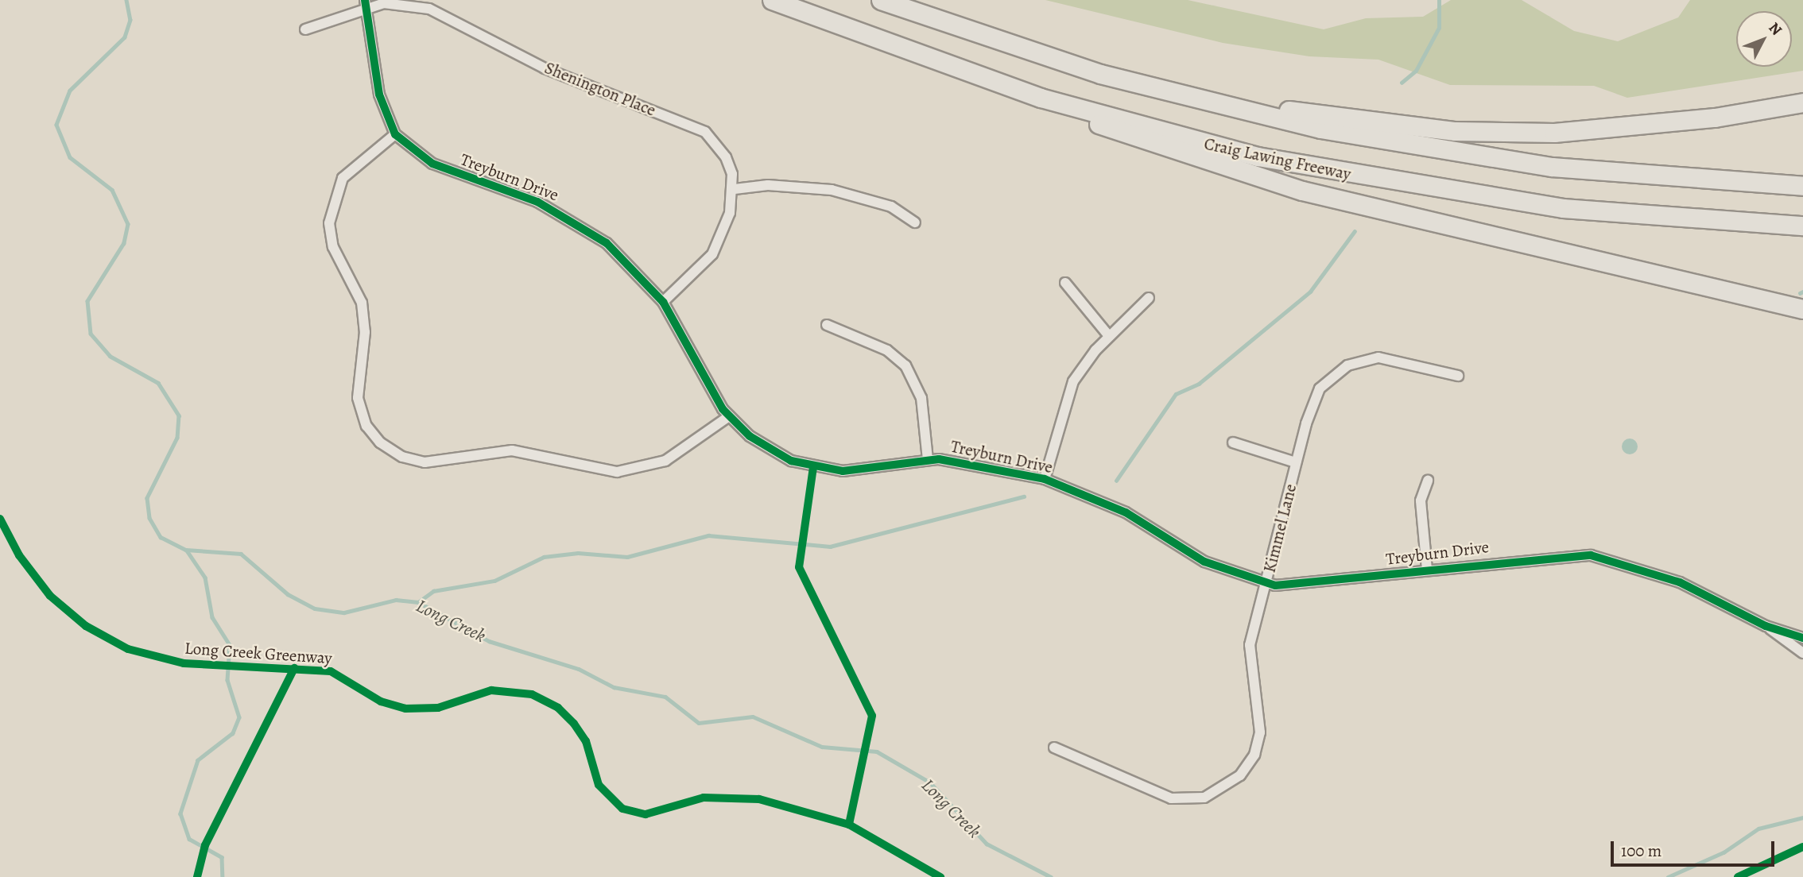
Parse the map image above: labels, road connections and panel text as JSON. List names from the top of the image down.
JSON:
{
  "streets": {
    "highway": ["Craig Lawing Freeway"],
    "street": ["Shenington Place", "Treyburn Drive", "Kimmel Lane"],
    "cycle path": ["Long Creek Greenway"]
  },
  "crossings": [
    ["Treyburn Drive", "Kimmel Lane"]
  ],
  "water": ["Long Creek"],
  "scale_bar": "100 m",
  "north": "top right"
}
